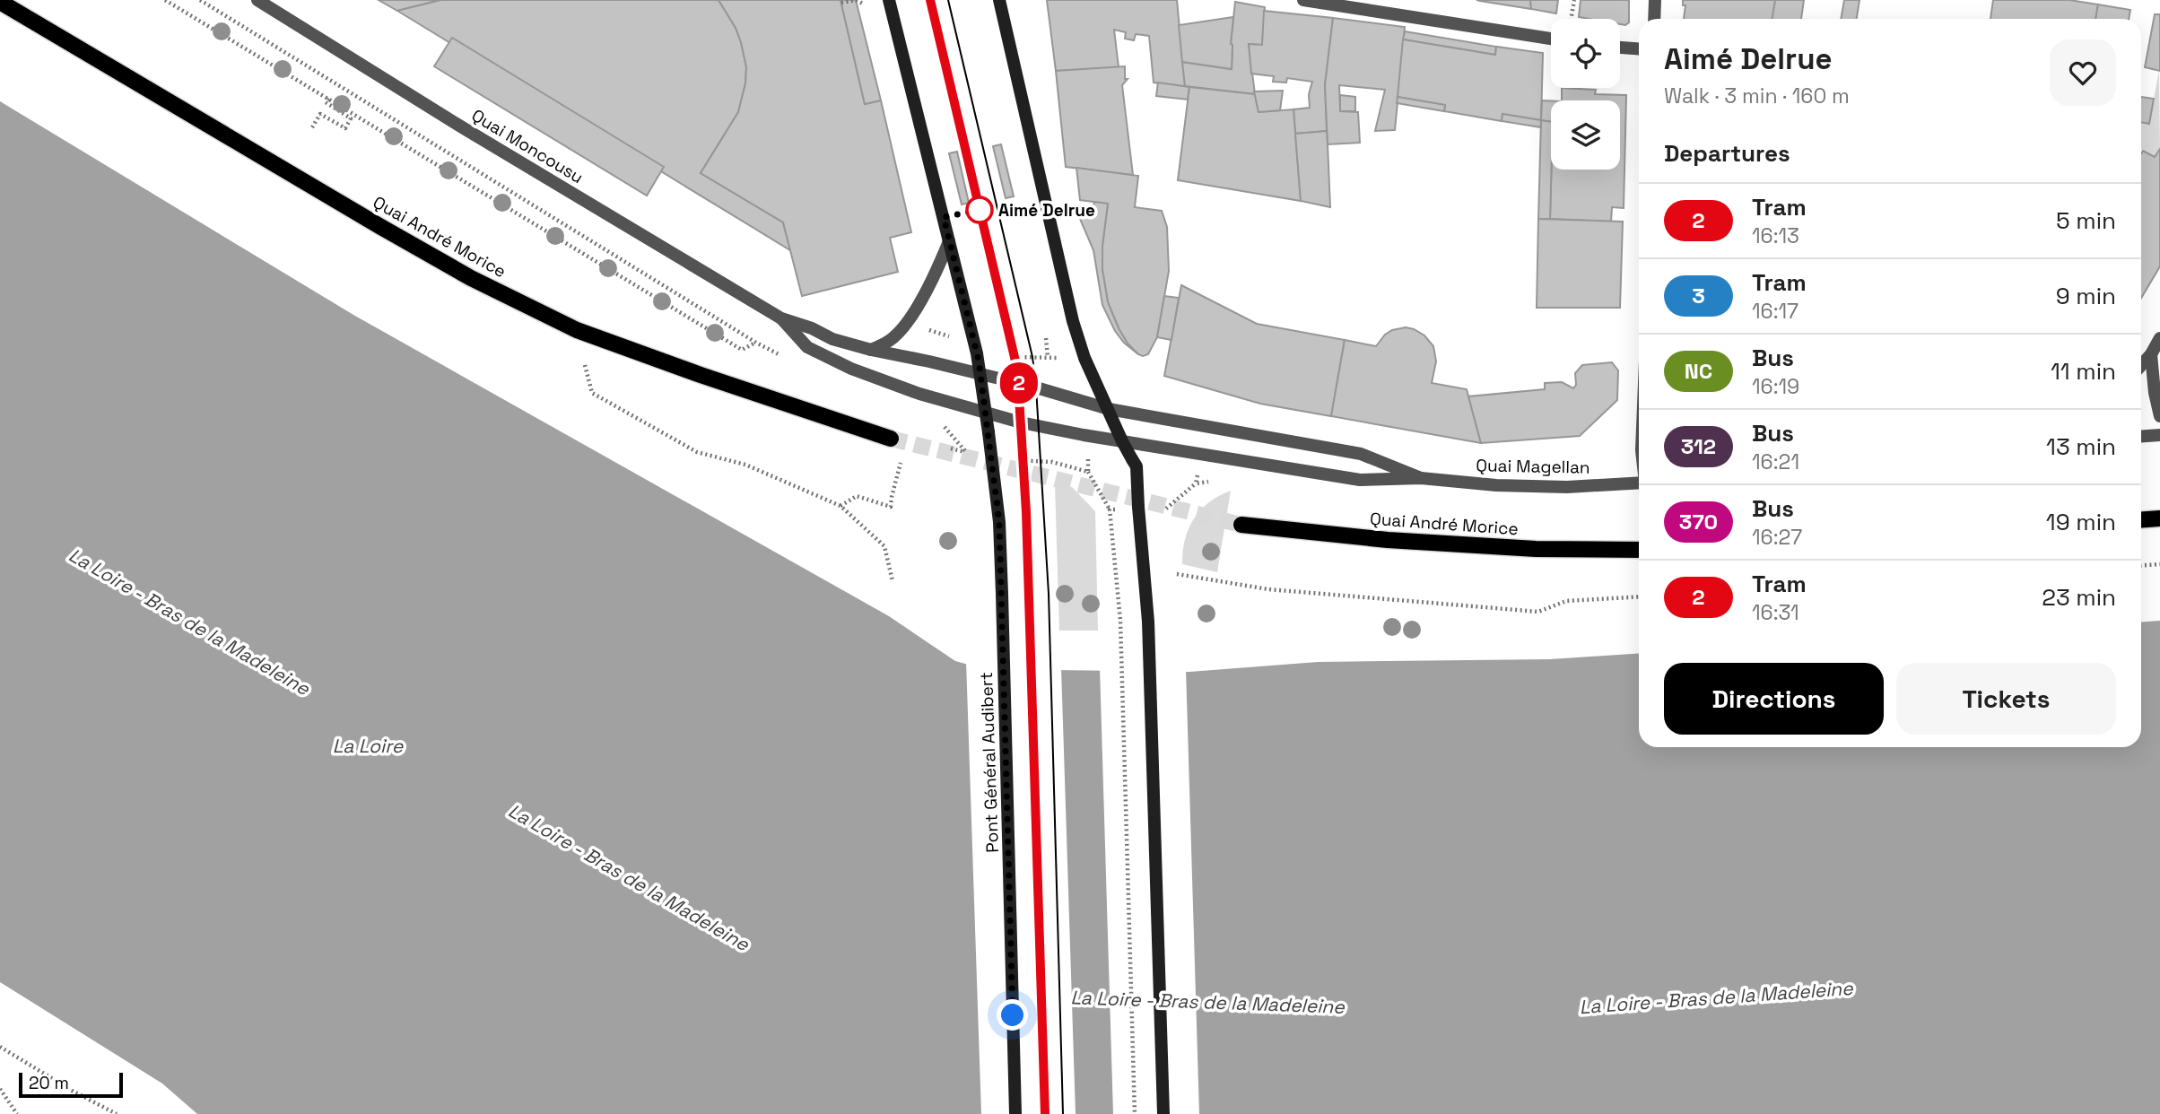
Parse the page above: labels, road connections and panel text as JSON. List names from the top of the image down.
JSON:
{
  "streets": {
    "main road": ["Quai André Morice", "Pont Général Audibert"],
    "street": ["Quai Moncousu", "Quai Magellan"]
  },
  "crossings": [
    ["Quai Moncousu", "Quai Magellan"],
    ["Quai Moncousu", "Pont Général Audibert"]
  ],
  "water": ["La Loire - Bras de la Madeleine", "La Loire"],
  "places": ["Aimé Delrue"],
  "lines": ["tram line 2"],
  "scale_bar": "20 m",
  "page": {
    "on_map": "2",
    "heading": [
      ["Aimé Delrue", "Walk · 3 min · 160 m"],
      "Departures"
    ],
    "list": [
      {
        "mark": "2",
        "name": "Tram",
        "note": "16:13",
        "value": "5 min"
      },
      {
        "mark": "3",
        "name": "Tram",
        "note": "16:17",
        "value": "9 min"
      },
      {
        "mark": "NC",
        "name": "Bus",
        "note": "16:19",
        "value": "11 min"
      },
      {
        "mark": "312",
        "name": "Bus",
        "note": "16:21",
        "value": "13 min"
      },
      {
        "mark": "370",
        "name": "Bus",
        "note": "16:27",
        "value": "19 min"
      },
      {
        "mark": "2",
        "name": "Tram",
        "note": "16:31",
        "value": "23 min"
      }
    ],
    "buttons": ["Directions", "Tickets"],
    "scale": "20 m"
  }
}
